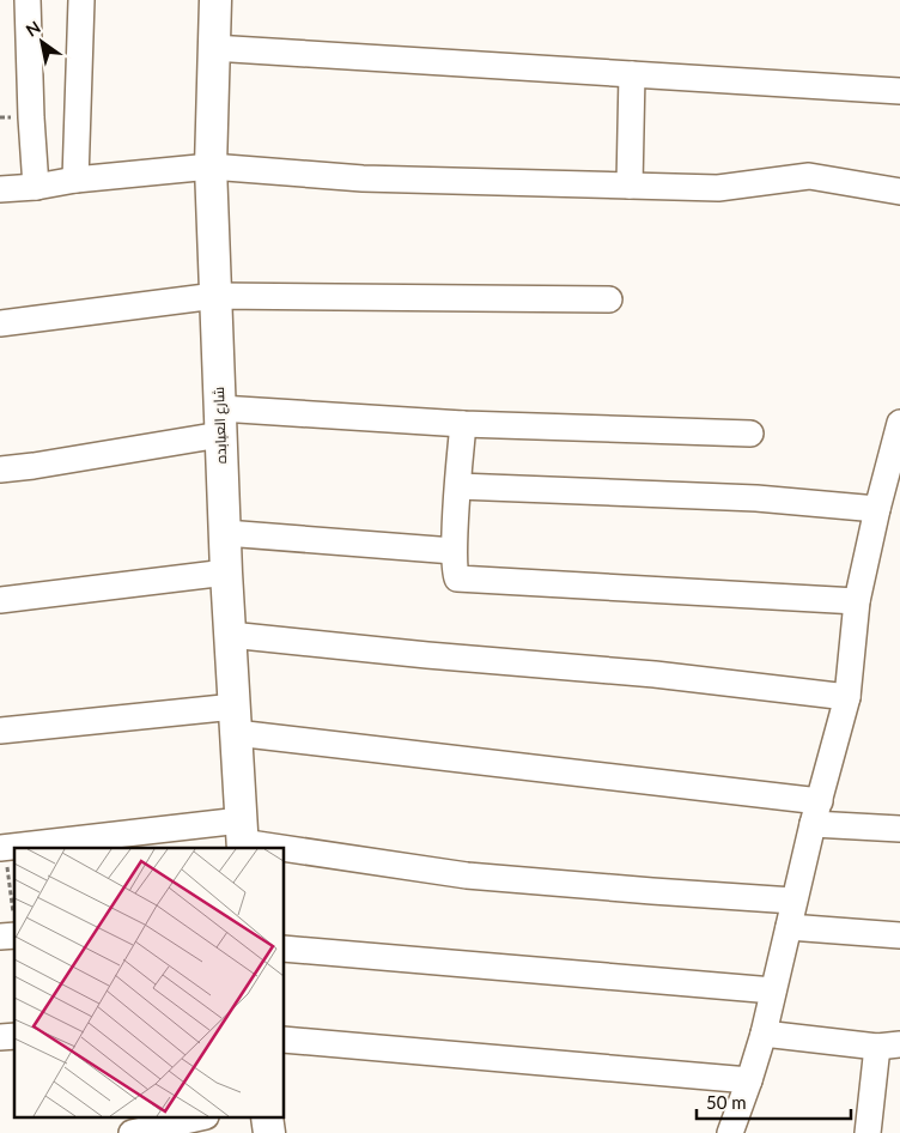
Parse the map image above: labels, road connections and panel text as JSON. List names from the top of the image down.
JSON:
{
  "streets": {
    "street": ["شارع العبابده"]
  },
  "scale_bar": "50 m",
  "north": "top left"
}
